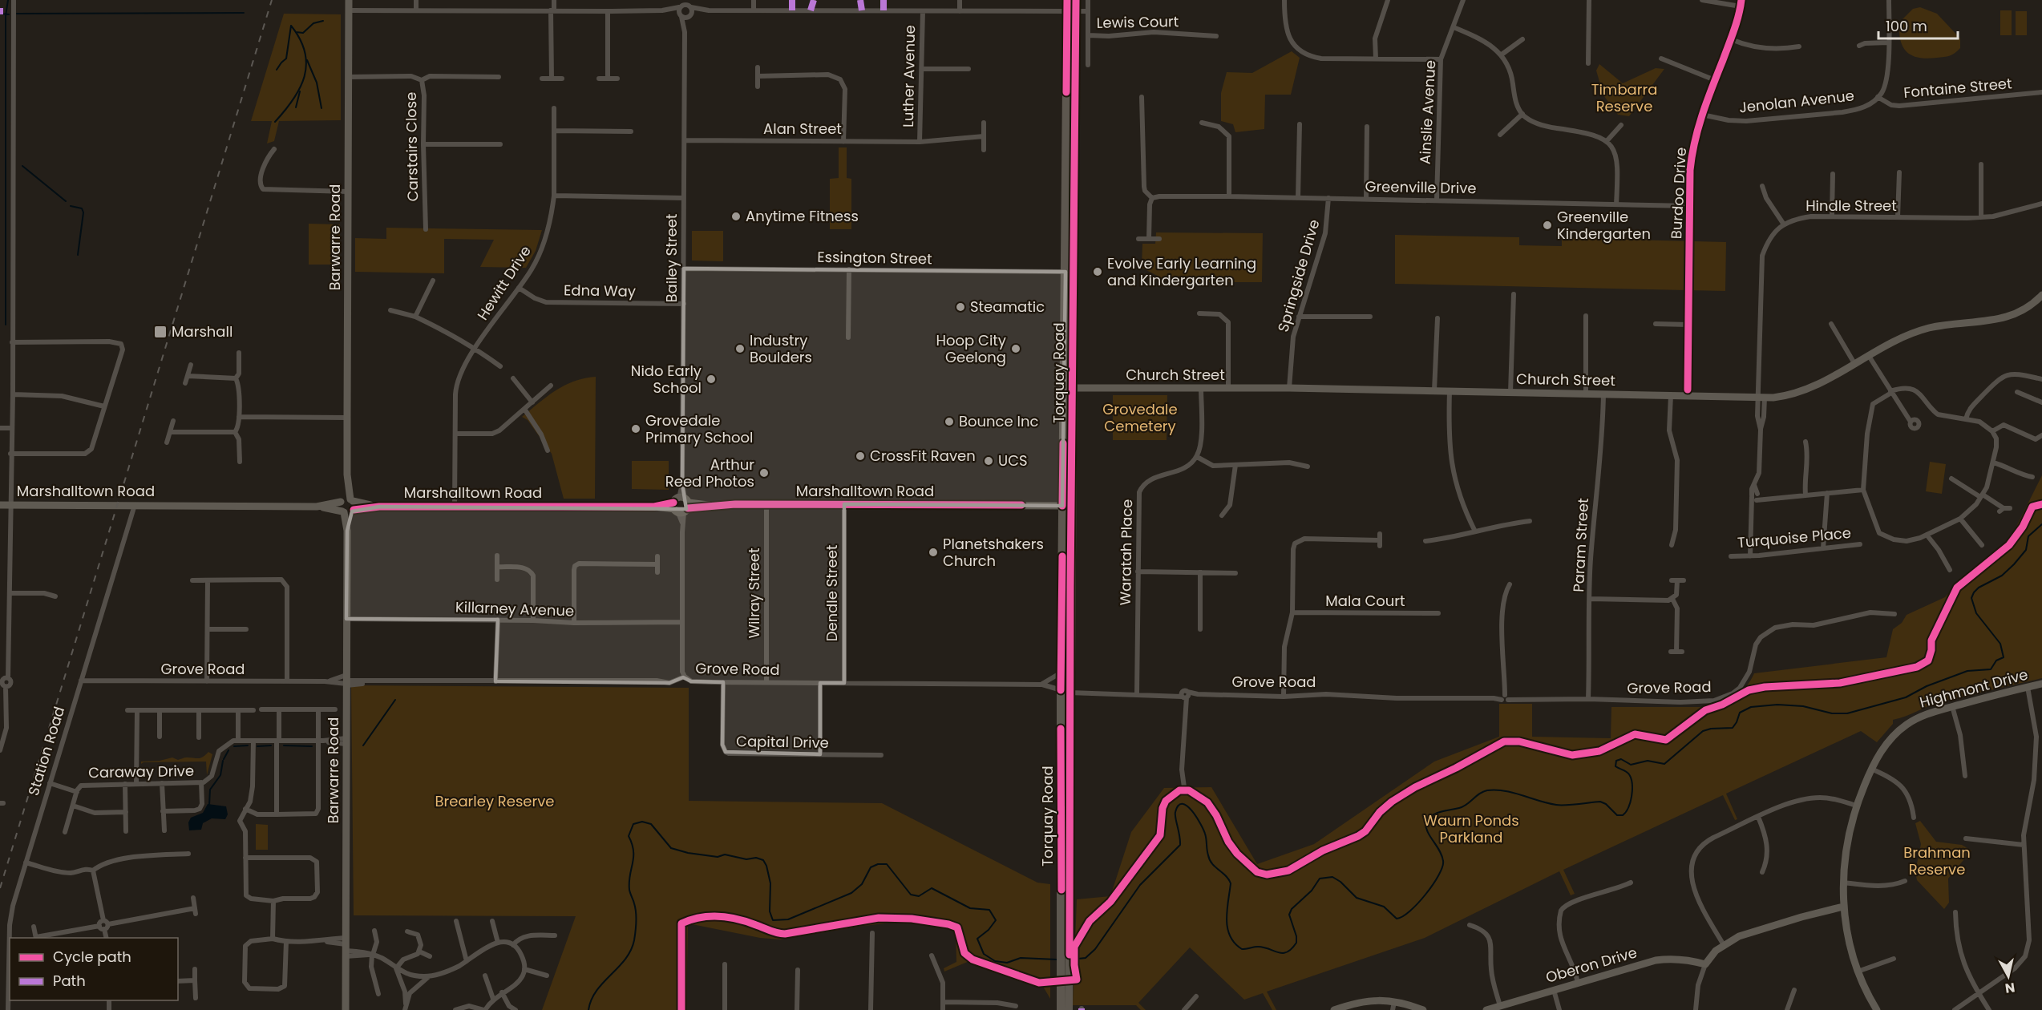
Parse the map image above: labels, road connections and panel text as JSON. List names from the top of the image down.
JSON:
{
  "streets": {
    "main road": ["Torquay Road"],
    "street": [
      "Lewis Court",
      "Luther Avenue",
      "Fontaine Street",
      "Jenolan Avenue",
      "Ainslie Avenue",
      "Alan Street",
      "Carstairs Close",
      "Greenville Drive",
      "Burdoo Drive",
      "Hindle Street",
      "Barwarre Road",
      "Bailey Street",
      "Essington Street",
      "Springside Drive",
      "Hewitt Drive",
      "Edna Way",
      "Church Street",
      "Marshalltown Road",
      "Turquoise Place",
      "Param Street",
      "Waratah Place",
      "Wilray Street",
      "Dendle Street",
      "Mala Court",
      "Killarney Avenue",
      "Grove Road",
      "Highmont Drive",
      "Capital Drive",
      "Station Road",
      "Caraway Drive",
      "Oberon Drive"
    ]
  },
  "crossings": [
    ["Luther Avenue", "Alan Street"],
    ["Fontaine Street", "Jenolan Avenue"],
    ["Jenolan Avenue", "Burdoo Drive"],
    ["Ainslie Avenue", "Greenville Drive"],
    ["Alan Street", "Bailey Street"],
    ["Carstairs Close", "Barwarre Road"],
    ["Greenville Drive", "Burdoo Drive"],
    ["Greenville Drive", "Springside Drive"],
    ["Burdoo Drive", "Church Street"],
    ["Hindle Street", "Church Street"],
    ["Hindle Street", "Turquoise Place"],
    ["Barwarre Road", "Marshalltown Road"],
    ["Barwarre Road", "Killarney Avenue"],
    ["Barwarre Road", "Grove Road"],
    ["Bailey Street", "Essington Street"],
    ["Bailey Street", "Edna Way"],
    ["Bailey Street", "Marshalltown Road"],
    ["Bailey Street", "Killarney Avenue"],
    ["Bailey Street", "Grove Road"],
    ["Essington Street", "Torquay Road"],
    ["Springside Drive", "Church Street"],
    ["Hewitt Drive", "Edna Way"],
    ["Hewitt Drive", "Marshalltown Road"],
    ["Torquay Road", "Church Street"],
    ["Torquay Road", "Marshalltown Road"],
    ["Torquay Road", "Grove Road"],
    ["Church Street", "Param Street"],
    ["Marshalltown Road", "Wilray Street"],
    ["Marshalltown Road", "Dendle Street"],
    ["Marshalltown Road", "Station Road"],
    ["Param Street", "Grove Road"],
    ["Waratah Place", "Grove Road"],
    ["Wilray Street", "Grove Road"],
    ["Dendle Street", "Grove Road"],
    ["Grove Road", "Capital Drive"],
    ["Grove Road", "Station Road"]
  ],
  "parks": [
    "Timbarra Reserve",
    "Grovedale Cemetery",
    "Brearley Reserve",
    "Waurn Ponds Parkland",
    "Brahman Reserve"
  ],
  "places": {
    "other": [
      "Anytime Fitness",
      "Greenville Kindergarten",
      "Evolve Early Learning and Kindergarten",
      "Steamatic",
      "Industry Boulders",
      "Hoop City Geelong",
      "Nido Early School",
      "Bounce Inc",
      "Grovedale Primary School",
      "CrossFit Raven",
      "UCS",
      "Arthur Reed Photos",
      "Planetshakers Church"
    ],
    "transit": ["Marshall"]
  },
  "legend": ["Cycle path", "Path"],
  "scale_bar": "100 m",
  "north": "bottom"
}
